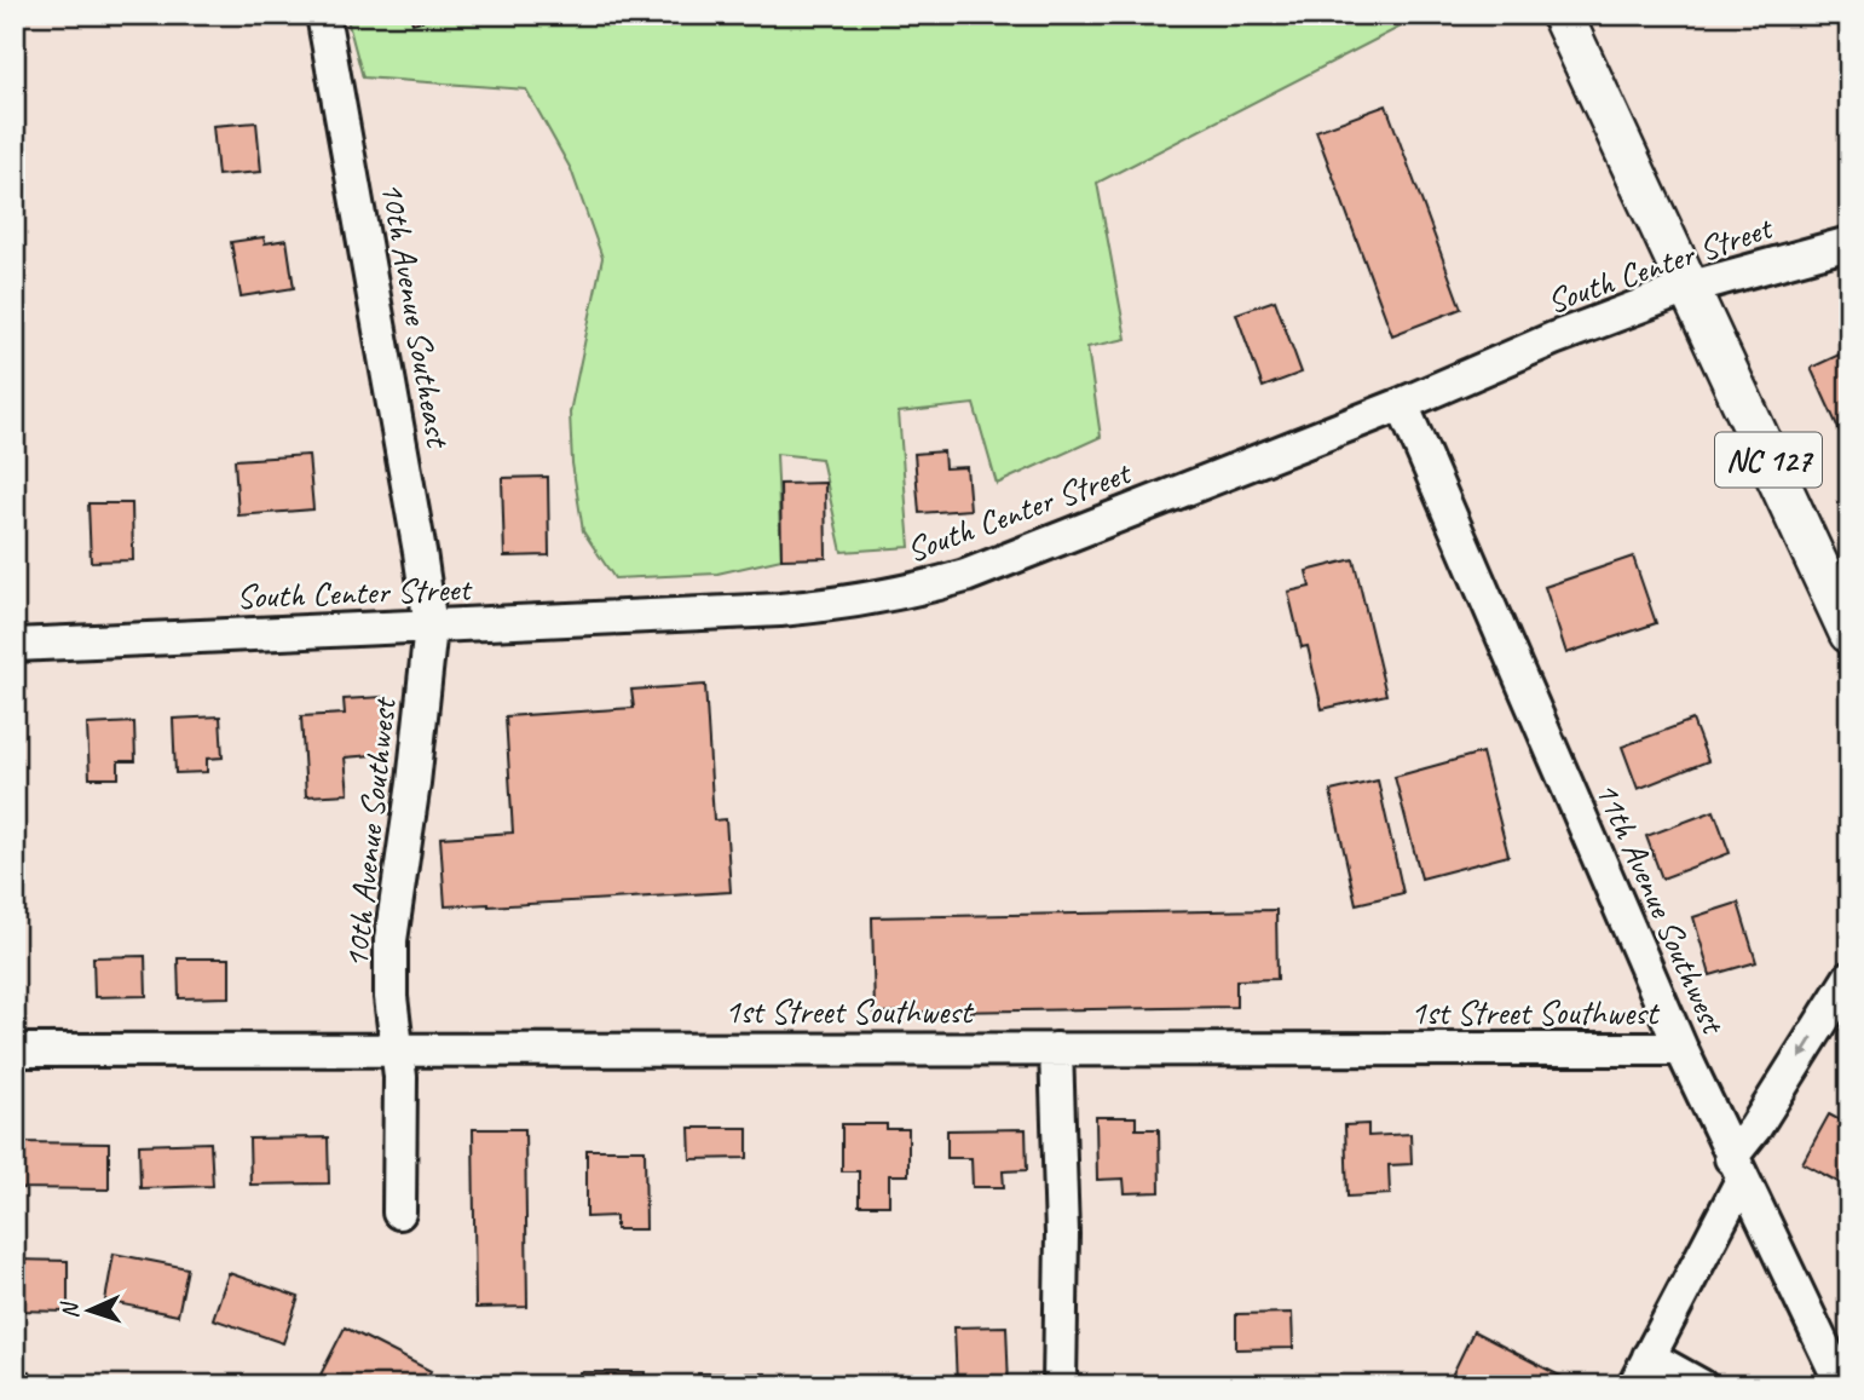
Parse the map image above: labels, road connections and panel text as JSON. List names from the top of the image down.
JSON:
{
  "streets": {
    "main road": ["NC 127"],
    "street": [
      "South Center Street",
      "10th Avenue Southeast",
      "10th Avenue Southwest",
      "11th Avenue Southwest",
      "1st Street Southwest"
    ]
  },
  "crossings": [
    ["South Center Street", "10th Avenue Southeast"],
    ["South Center Street", "NC 127"],
    ["South Center Street", "10th Avenue Southwest"],
    ["South Center Street", "11th Avenue Southwest"],
    ["10th Avenue Southeast", "10th Avenue Southwest"],
    ["10th Avenue Southwest", "1st Street Southwest"],
    ["11th Avenue Southwest", "1st Street Southwest"]
  ],
  "north": "left"
}
